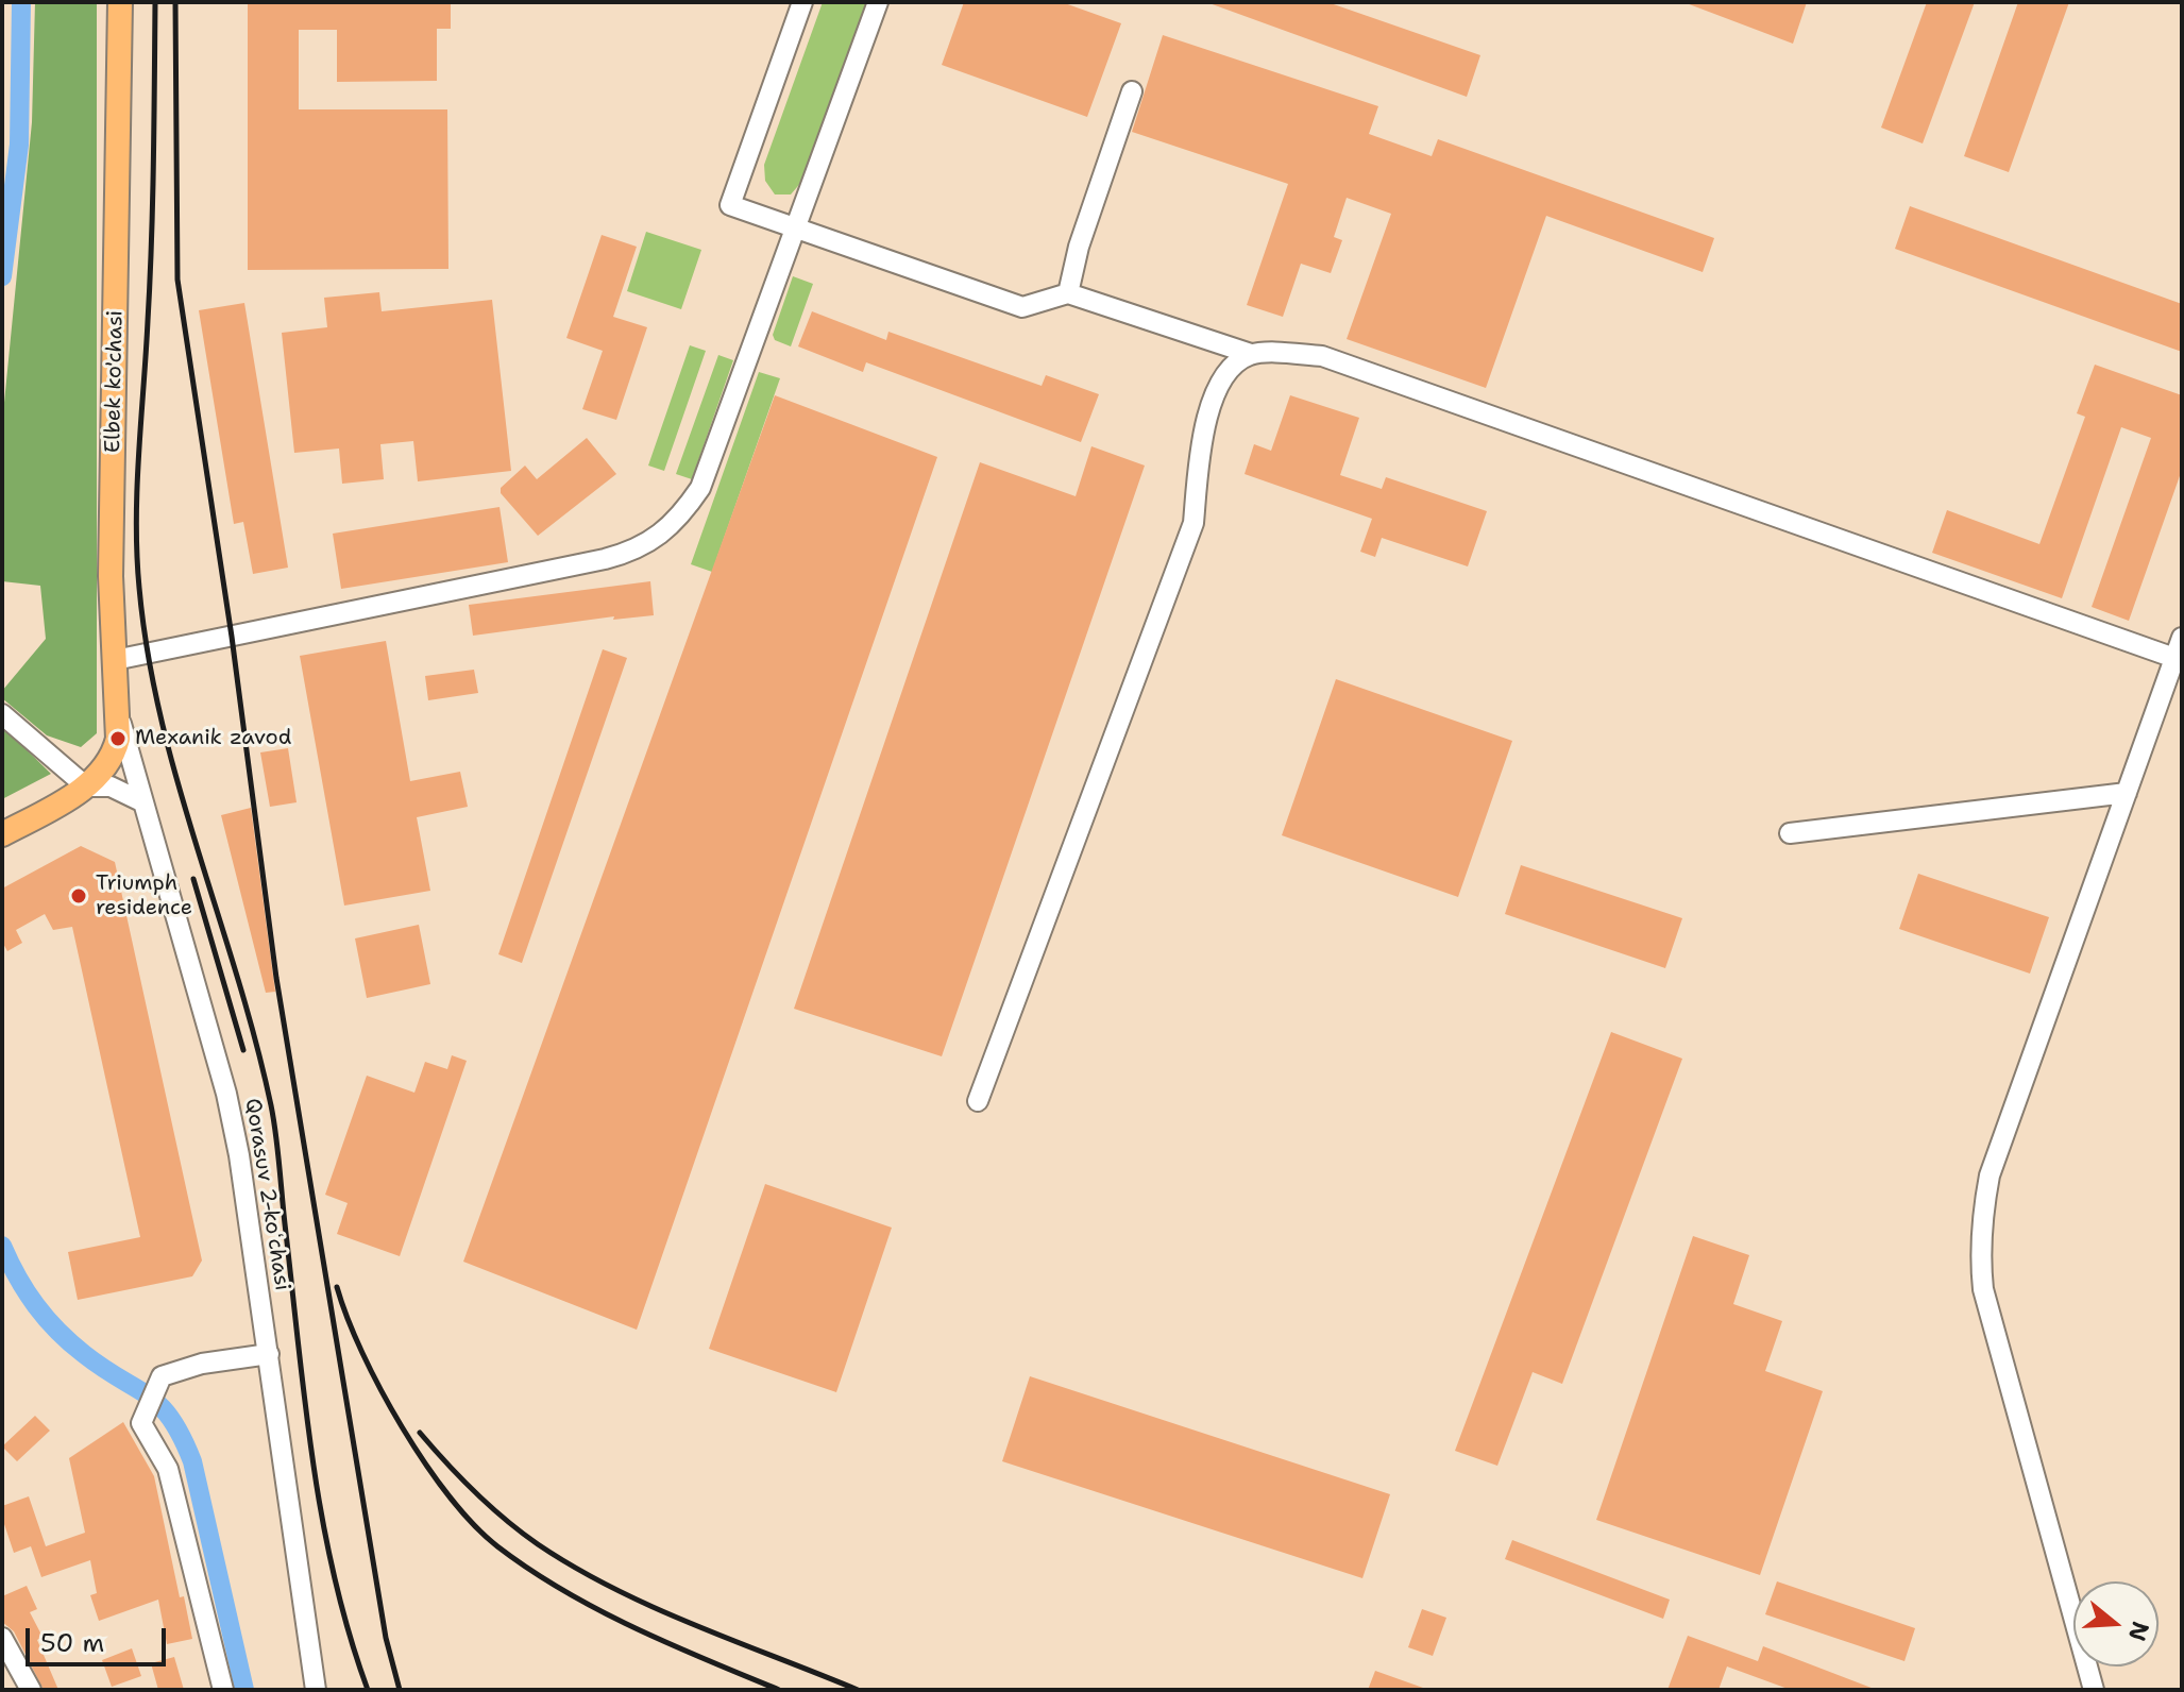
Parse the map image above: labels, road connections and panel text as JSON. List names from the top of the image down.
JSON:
{
  "streets": {
    "main road": ["Elbek ko'chasi"],
    "street": ["Qorasuv 2-koʻchasi"]
  },
  "crossings": [
    ["Elbek ko'chasi", "Qorasuv 2-koʻchasi"]
  ],
  "places": ["Mexanik zavod", "Triumph residence"],
  "scale_bar": "50 m",
  "north": "right"
}
